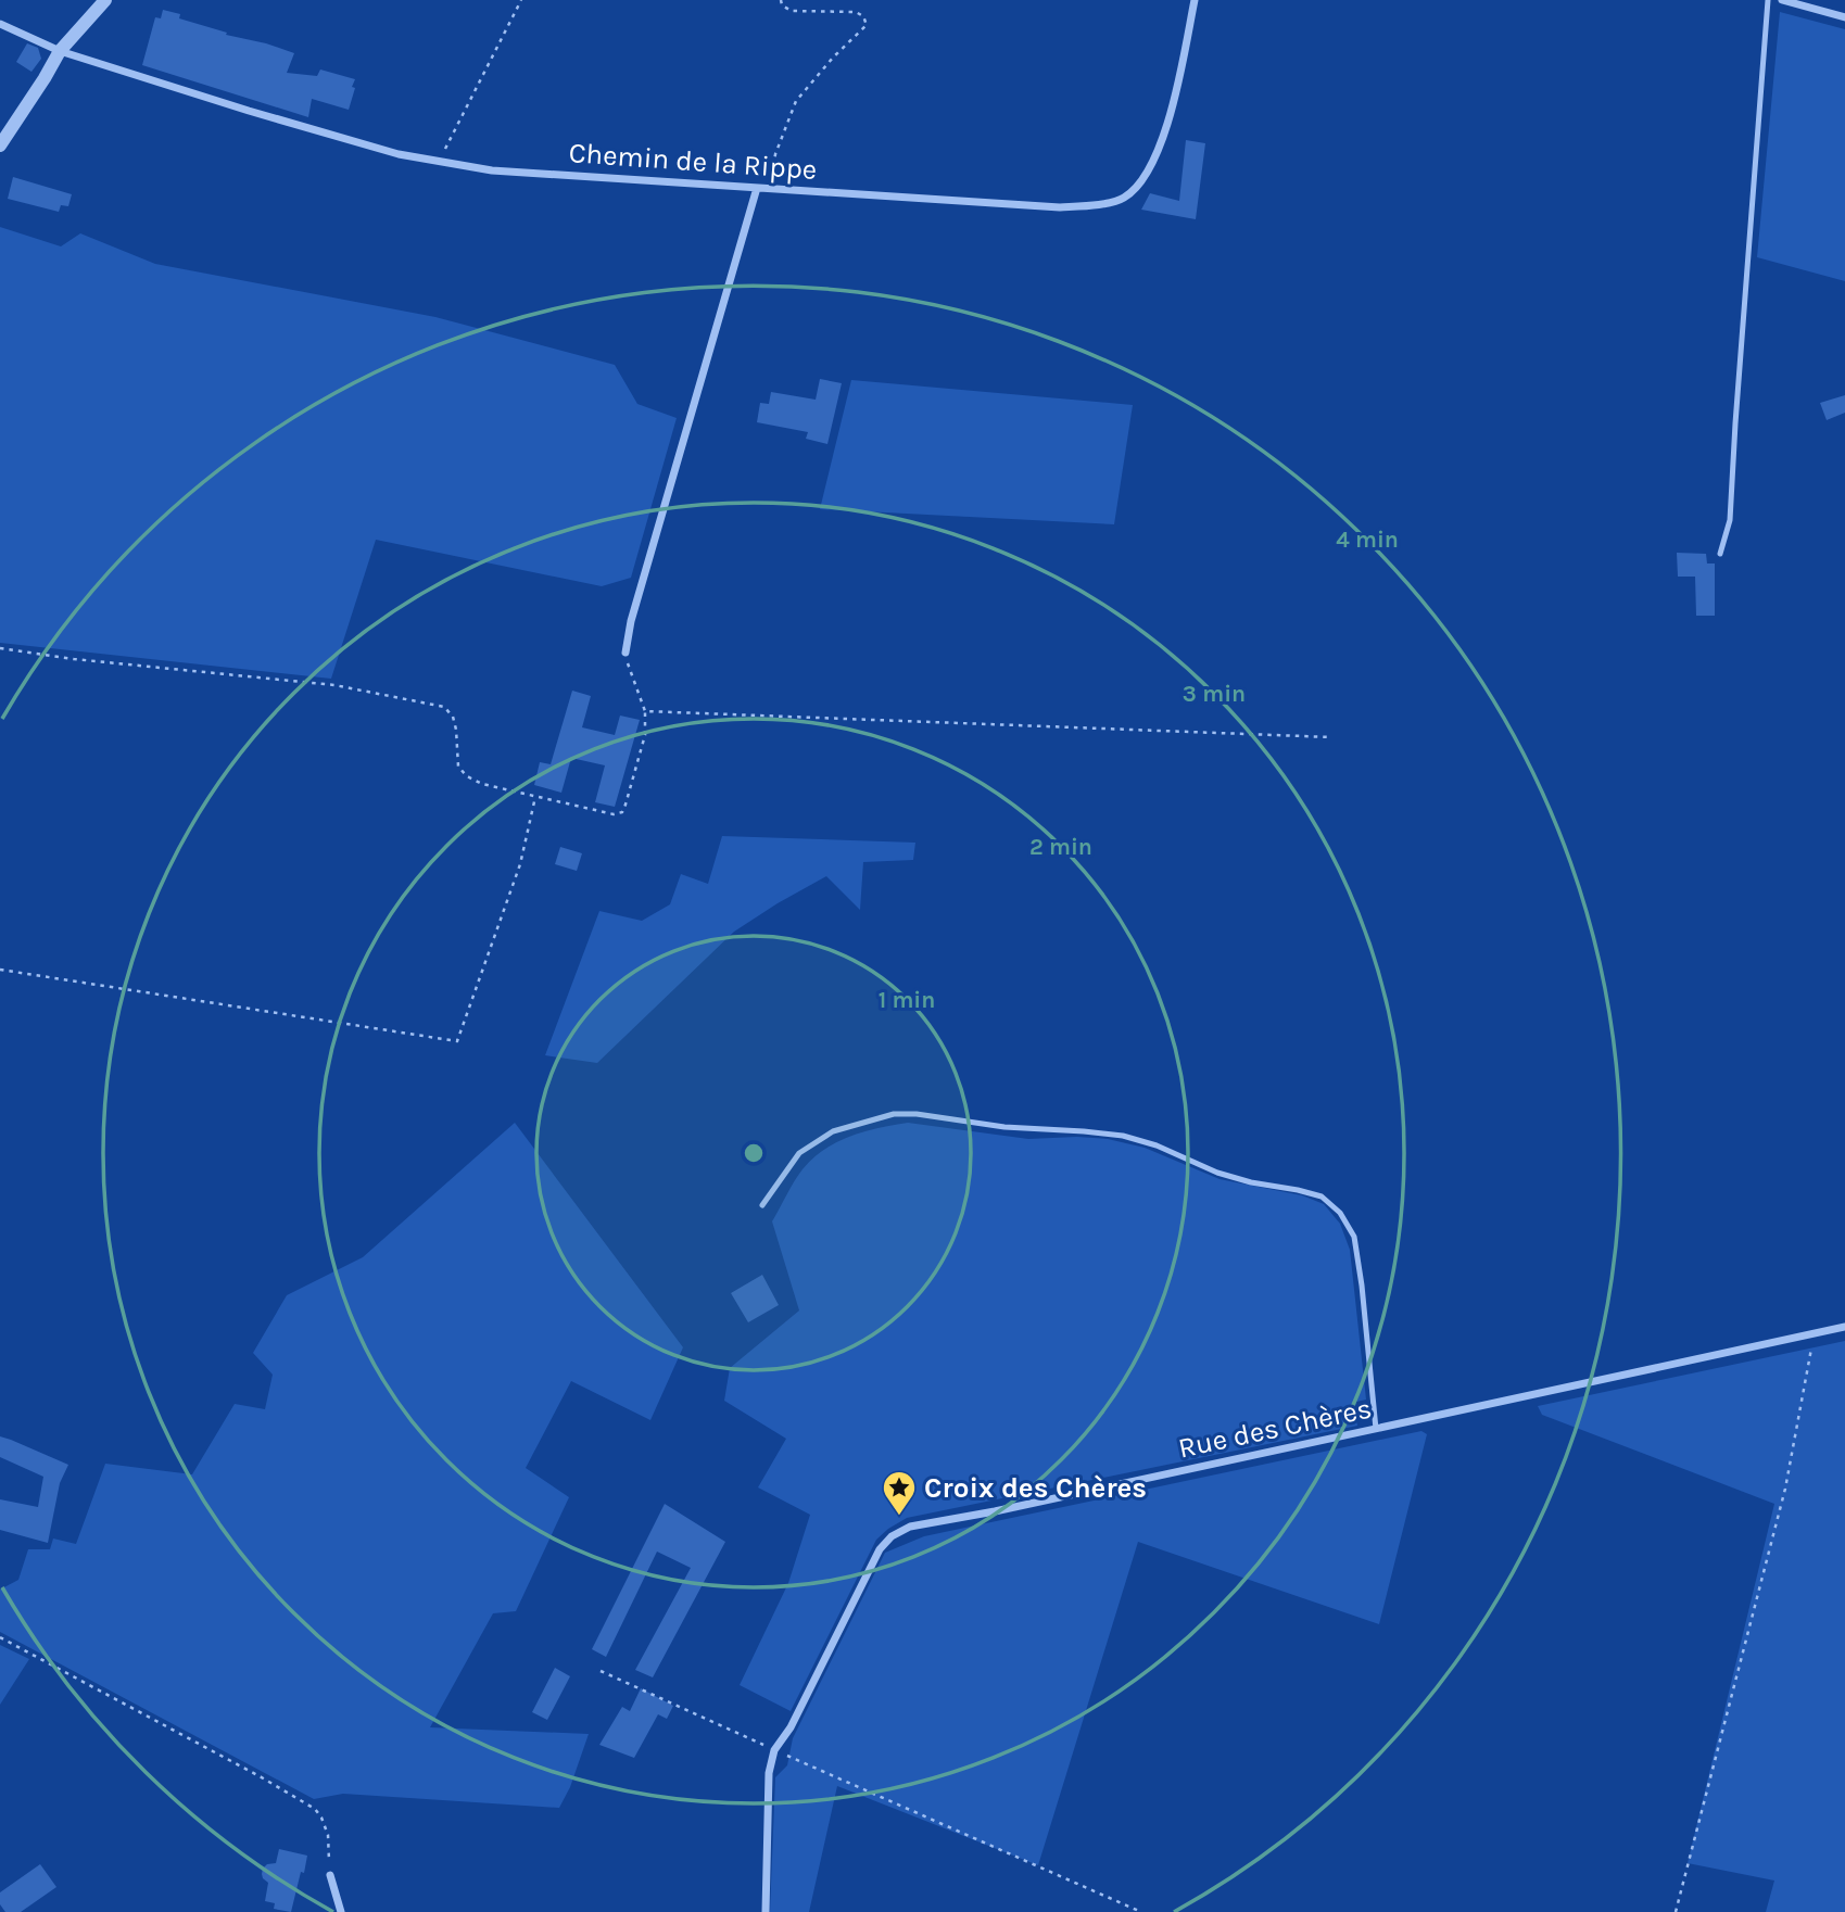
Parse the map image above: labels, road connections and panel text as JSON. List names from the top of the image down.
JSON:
{
  "streets": {
    "street": ["Chemin de la Rippe", "Rue des Chères"]
  },
  "places": {
    "place": ["Croix des Chères"]
  },
  "rings": [
    "4 min",
    "3 min",
    "2 min",
    "1 min"
  ]
}
